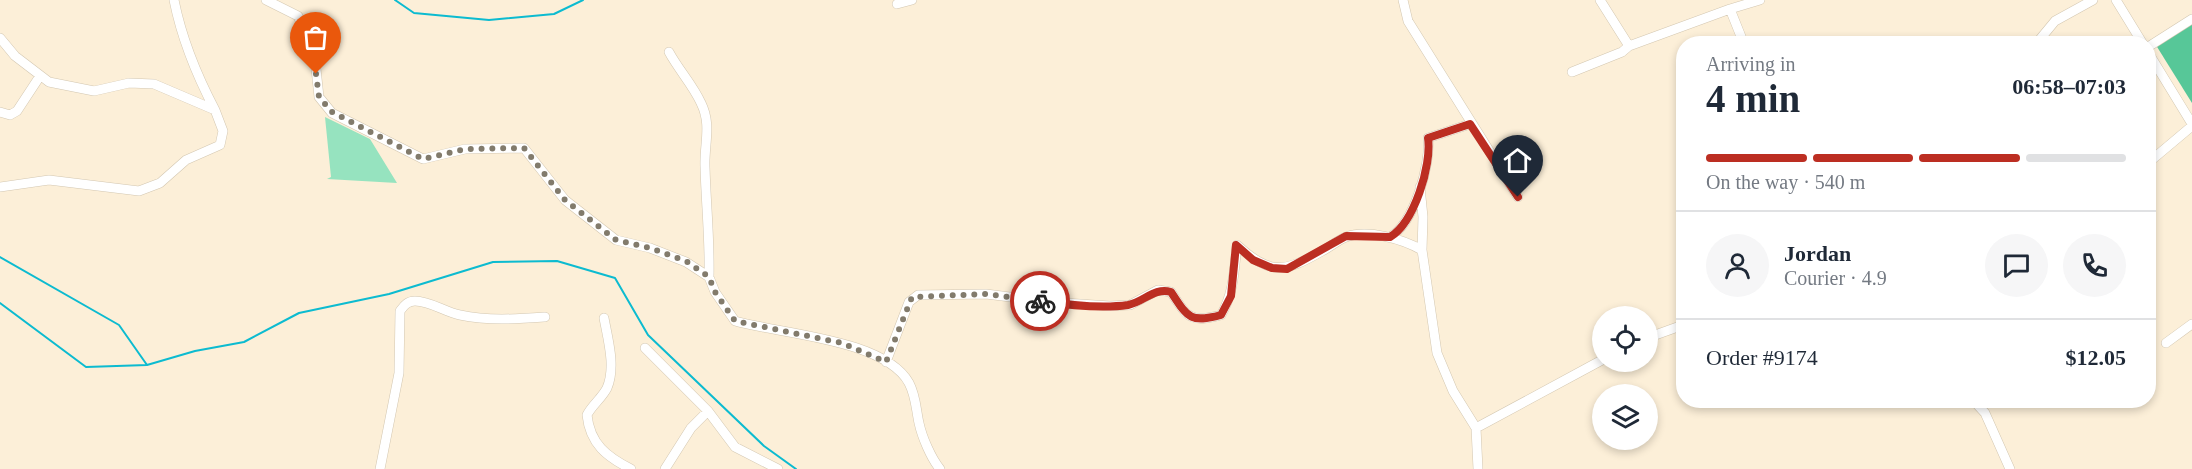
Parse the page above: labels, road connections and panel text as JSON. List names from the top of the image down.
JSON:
{
  "page": {
    "heading": ["4 min", "Arriving in", "06:58–07:03"],
    "panel": [
      "Jordan",
      "Courier · 4.9",
      "Order #9174",
      "$12.05"
    ],
    "bar": "On the way · 540 m"
  }
}
